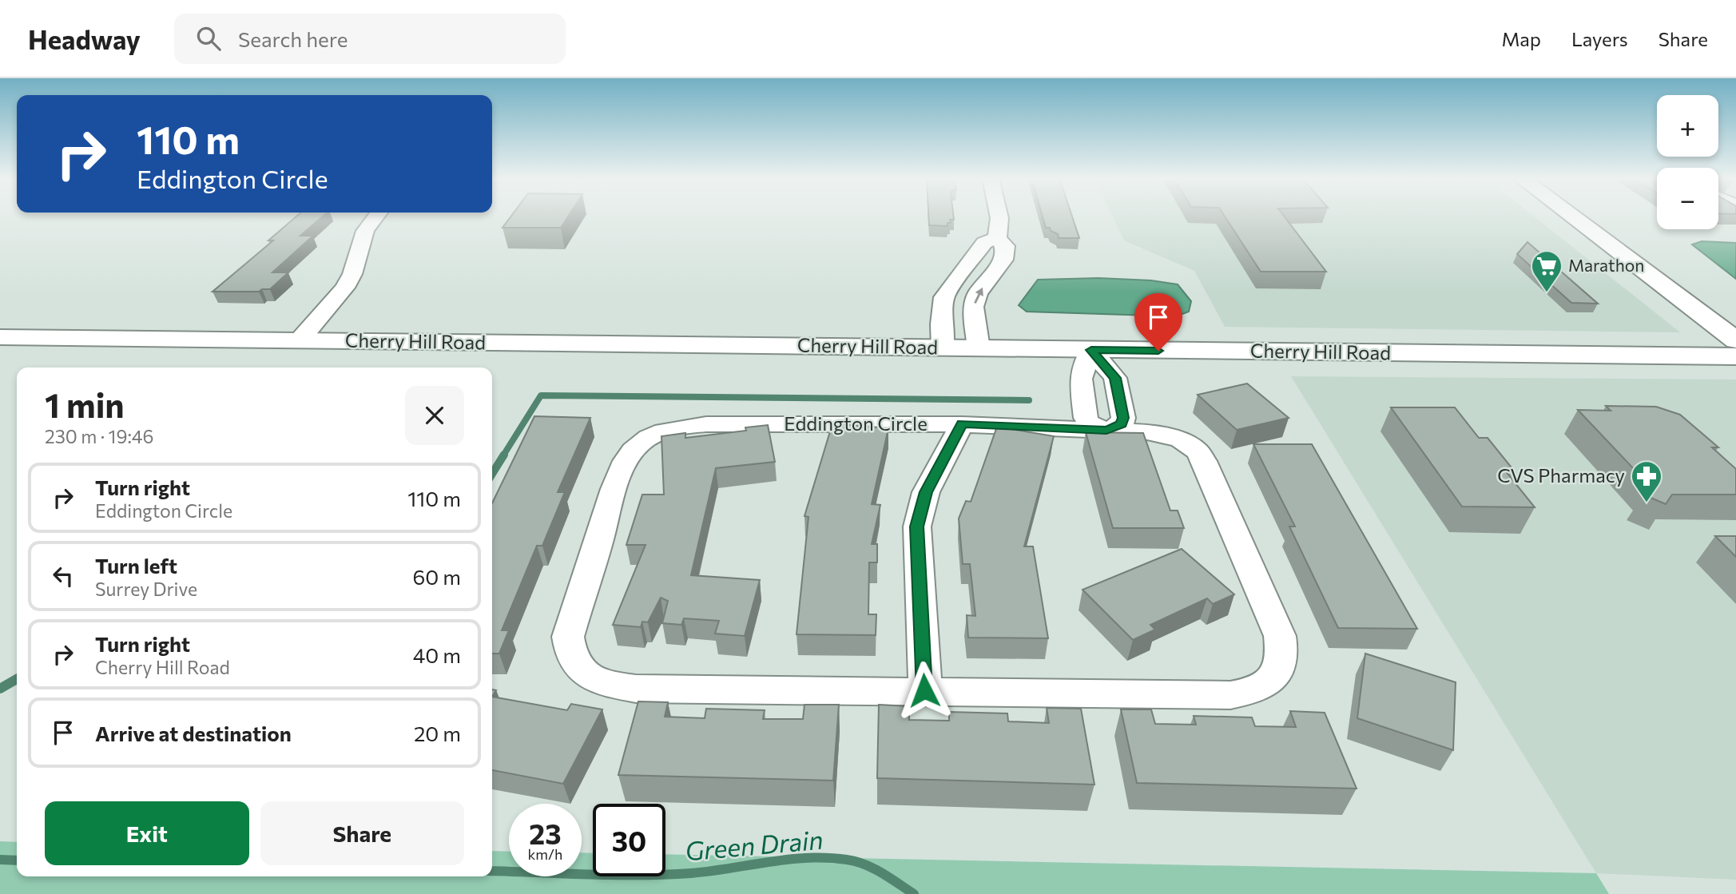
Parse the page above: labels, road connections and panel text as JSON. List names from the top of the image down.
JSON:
{
  "streets": {
    "main road": ["Cherry Hill Road"],
    "street": ["Eddington Circle"]
  },
  "water": ["Green Drain"],
  "places": {
    "supermarket": ["Marathon"],
    "pharmacy": ["CVS Pharmacy"]
  },
  "page": {
    "header": "Headway",
    "search": "Search here",
    "nav": ["Map", "Layers", "Share"],
    "map_buttons": ["+", "−"],
    "turn": ["110 m", "Eddington Circle"],
    "heading": ["1 min", "230 m · 19:46"],
    "list": [
      {
        "name": "Turn right",
        "note": "Eddington Circle",
        "value": "110 m"
      },
      {
        "name": "Turn left",
        "note": "Surrey Drive",
        "value": "60 m"
      },
      {
        "name": "Turn right",
        "note": "Cherry Hill Road",
        "value": "40 m"
      },
      {
        "name": "Arrive at destination",
        "value": "20 m"
      }
    ],
    "buttons": ["Exit", "Share"],
    "speed": "23 km/h",
    "limit": "30"
  }
}
